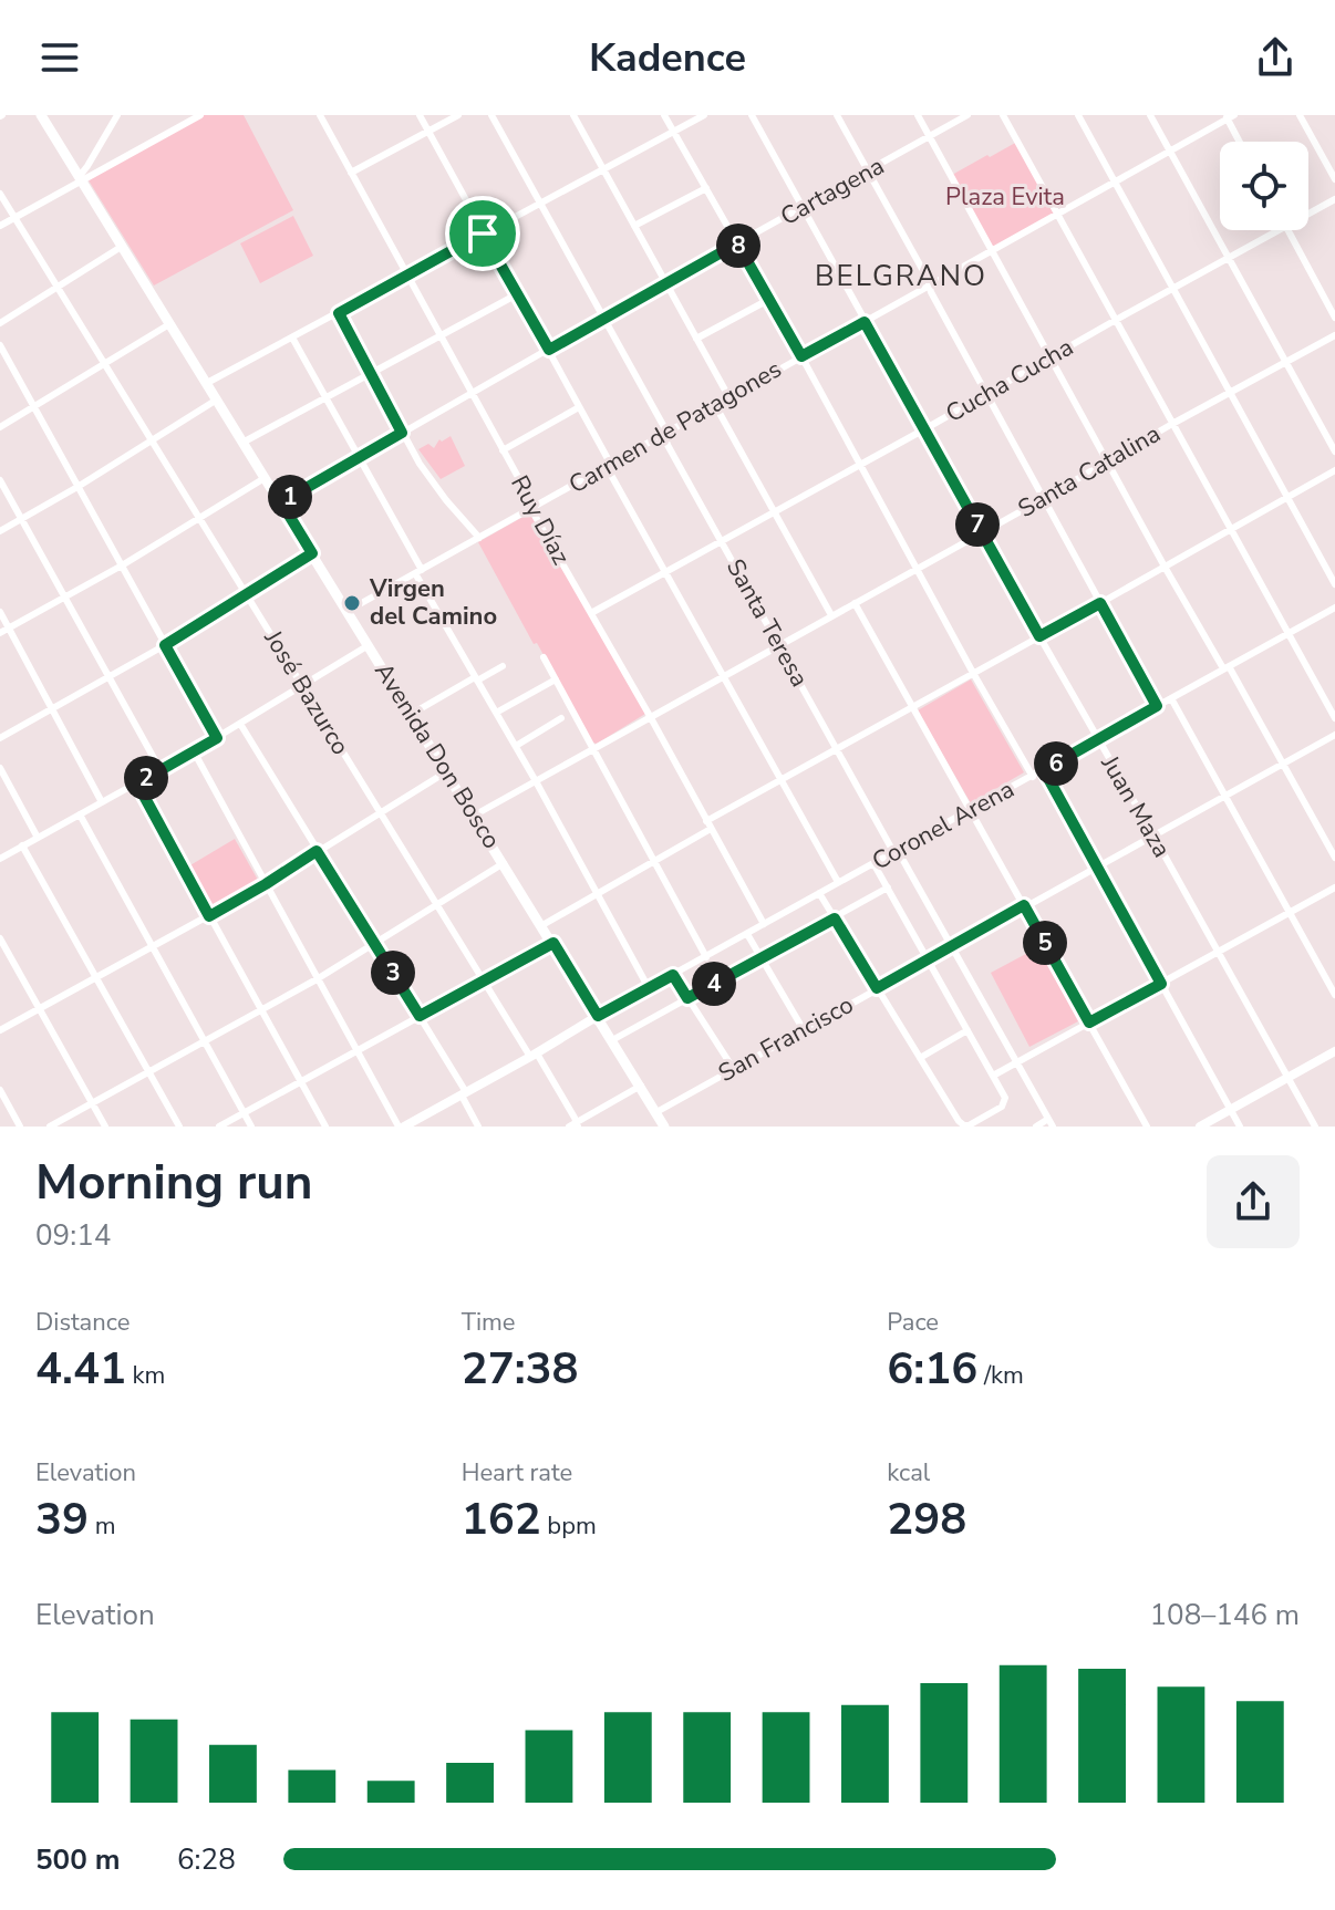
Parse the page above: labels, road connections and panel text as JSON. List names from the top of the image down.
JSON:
{
  "streets": {
    "main road": ["Avenida Don Bosco"],
    "street": [
      "Cartagena",
      "Cucha Cucha",
      "Carmen de Patagones",
      "Santa Catalina",
      "Ruy Díaz",
      "Santa Teresa",
      "José Bazurco",
      "Juan Maza",
      "Coronel Arena",
      "San Francisco"
    ]
  },
  "crossings": [
    ["Cartagena", "Ruy Díaz"],
    ["Cartagena", "Santa Teresa"],
    ["Cartagena", "Avenida Don Bosco"],
    ["Cartagena", "Juan Maza"],
    ["Cucha Cucha", "Ruy Díaz"],
    ["Cucha Cucha", "Santa Teresa"],
    ["Cucha Cucha", "Juan Maza"],
    ["Carmen de Patagones", "Ruy Díaz"],
    ["Carmen de Patagones", "Santa Teresa"],
    ["Carmen de Patagones", "Avenida Don Bosco"],
    ["Carmen de Patagones", "Juan Maza"],
    ["Santa Catalina", "Ruy Díaz"],
    ["Santa Catalina", "Santa Teresa"],
    ["Santa Catalina", "Avenida Don Bosco"],
    ["Santa Catalina", "Juan Maza"],
    ["Ruy Díaz", "Coronel Arena"],
    ["Santa Teresa", "Coronel Arena"],
    ["Santa Teresa", "San Francisco"],
    ["Avenida Don Bosco", "Coronel Arena"],
    ["Avenida Don Bosco", "San Francisco"],
    ["Juan Maza", "Coronel Arena"],
    ["Juan Maza", "San Francisco"]
  ],
  "districts": ["BELGRANO"],
  "parks": ["Plaza Evita"],
  "places": ["Virgen del Camino"],
  "page": {
    "header": "Kadence",
    "pins": [
      "8",
      "1",
      "7",
      "6",
      "2",
      "5",
      "3",
      "4"
    ],
    "heading": ["Morning run", "09:14"],
    "stats": [
      ["Distance", "4.41 km"],
      ["Time", "27:38"],
      ["Pace", "6:16 /km"],
      ["Elevation", "39 m"],
      ["Heart rate", "162 bpm"],
      ["kcal", "298"]
    ],
    "chart": ["Elevation", "108–146 m"],
    "list": [
      {
        "name": "500 m",
        "note": "6:28"
      }
    ]
  }
}
